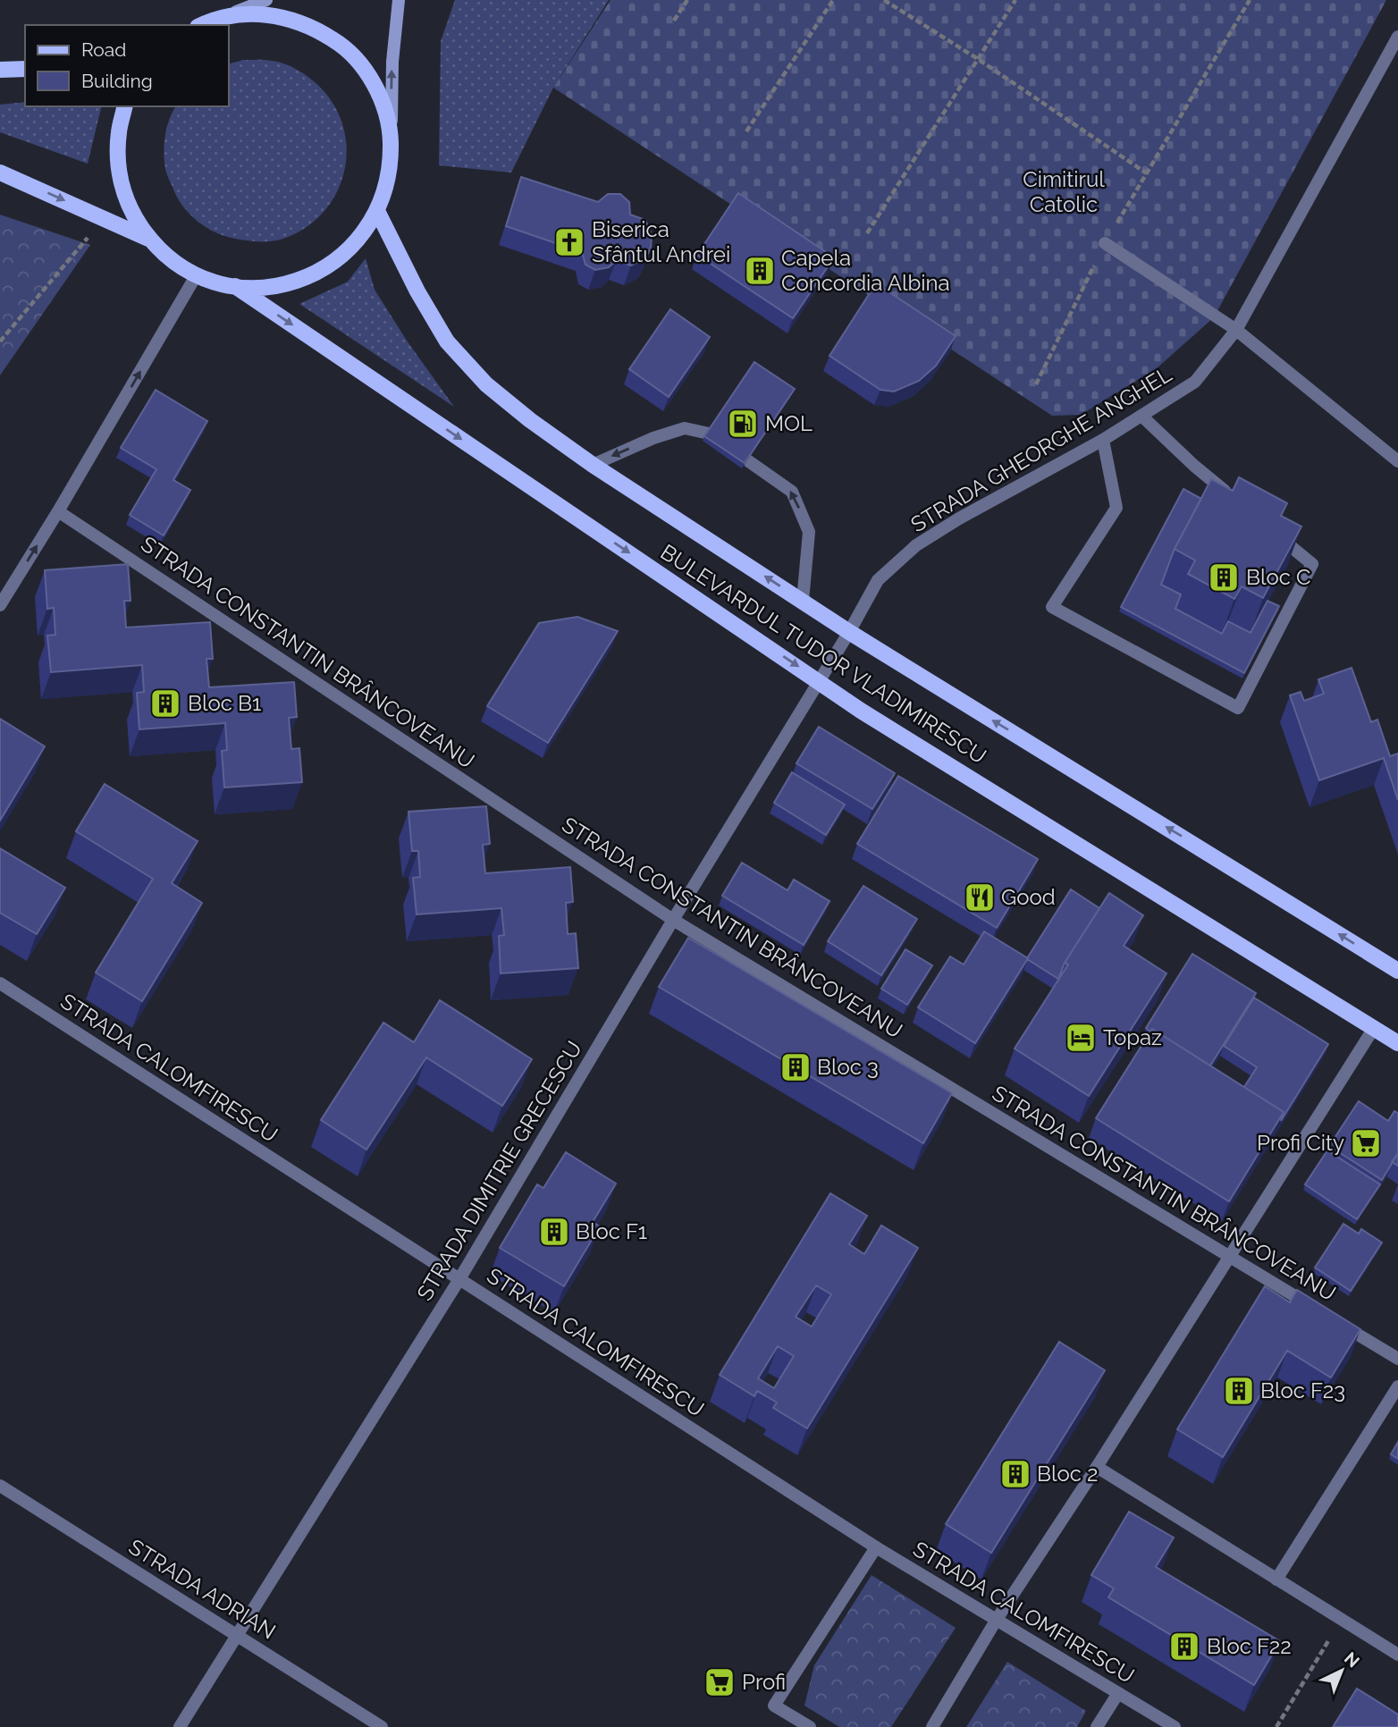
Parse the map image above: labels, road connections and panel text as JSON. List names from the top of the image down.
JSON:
{
  "streets": {
    "main road": ["BULEVARDUL TUDOR VLADIMIRESCU"],
    "street": [
      "STRADA GHEORGHE ANGHEL",
      "STRADA CONSTANTIN BRÂNCOVEANU",
      "STRADA CALOMFIRESCU",
      "STRADA DIMITRIE GRECESCU",
      "STRADA ADRIAN"
    ]
  },
  "crossings": [
    ["STRADA GHEORGHE ANGHEL", "BULEVARDUL TUDOR VLADIMIRESCU"],
    ["STRADA GHEORGHE ANGHEL", "STRADA DIMITRIE GRECESCU"],
    ["STRADA CONSTANTIN BRÂNCOVEANU", "STRADA DIMITRIE GRECESCU"],
    ["BULEVARDUL TUDOR VLADIMIRESCU", "STRADA DIMITRIE GRECESCU"],
    ["STRADA CALOMFIRESCU", "STRADA DIMITRIE GRECESCU"],
    ["STRADA DIMITRIE GRECESCU", "STRADA ADRIAN"]
  ],
  "parks": ["Cimitirul Catolic"],
  "places": {
    "church": ["Biserica Sfântul Andrei"],
    "building": [
      "Capela Concordia Albina",
      "Bloc C",
      "Bloc B1",
      "Bloc 3",
      "Bloc F1",
      "Bloc F23",
      "Bloc 2",
      "Bloc F22"
    ],
    "fuel station": ["MOL"],
    "restaurant": ["Good"],
    "hotel": ["Topaz"],
    "supermarket": ["Profi City", "Profi"]
  },
  "legend": ["Road", "Building"],
  "north": "top right"
}
